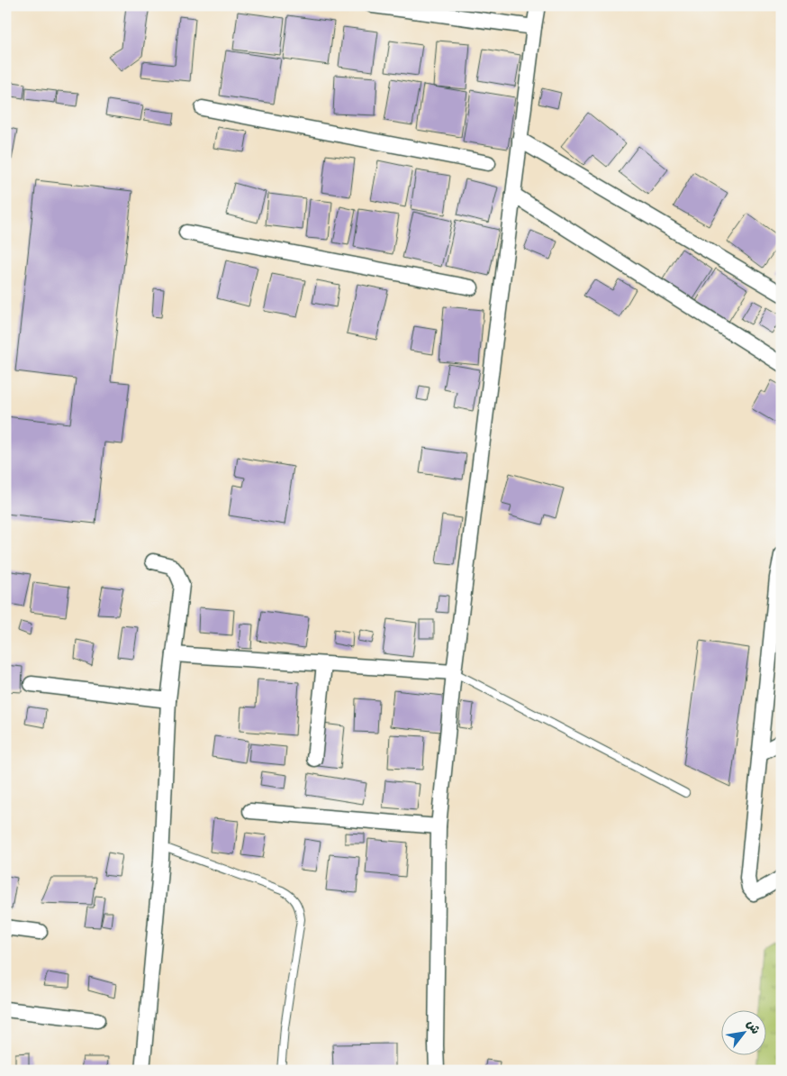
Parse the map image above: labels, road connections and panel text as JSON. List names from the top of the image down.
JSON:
{
  "north": "top right"
}
